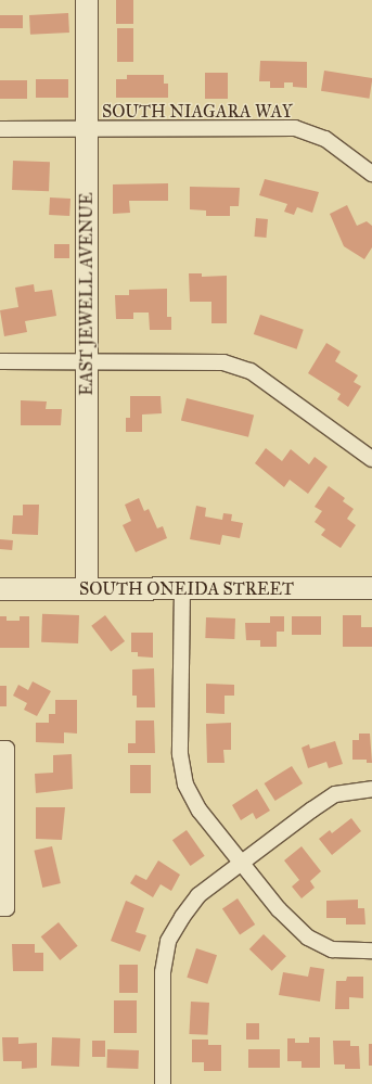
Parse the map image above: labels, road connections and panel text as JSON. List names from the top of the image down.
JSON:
{
  "streets": {
    "street": ["SOUTH NIAGARA WAY", "EAST JEWELL AVENUE", "SOUTH ONEIDA STREET"]
  },
  "crossings": [
    ["SOUTH NIAGARA WAY", "EAST JEWELL AVENUE"],
    ["EAST JEWELL AVENUE", "SOUTH ONEIDA STREET"]
  ]
}
